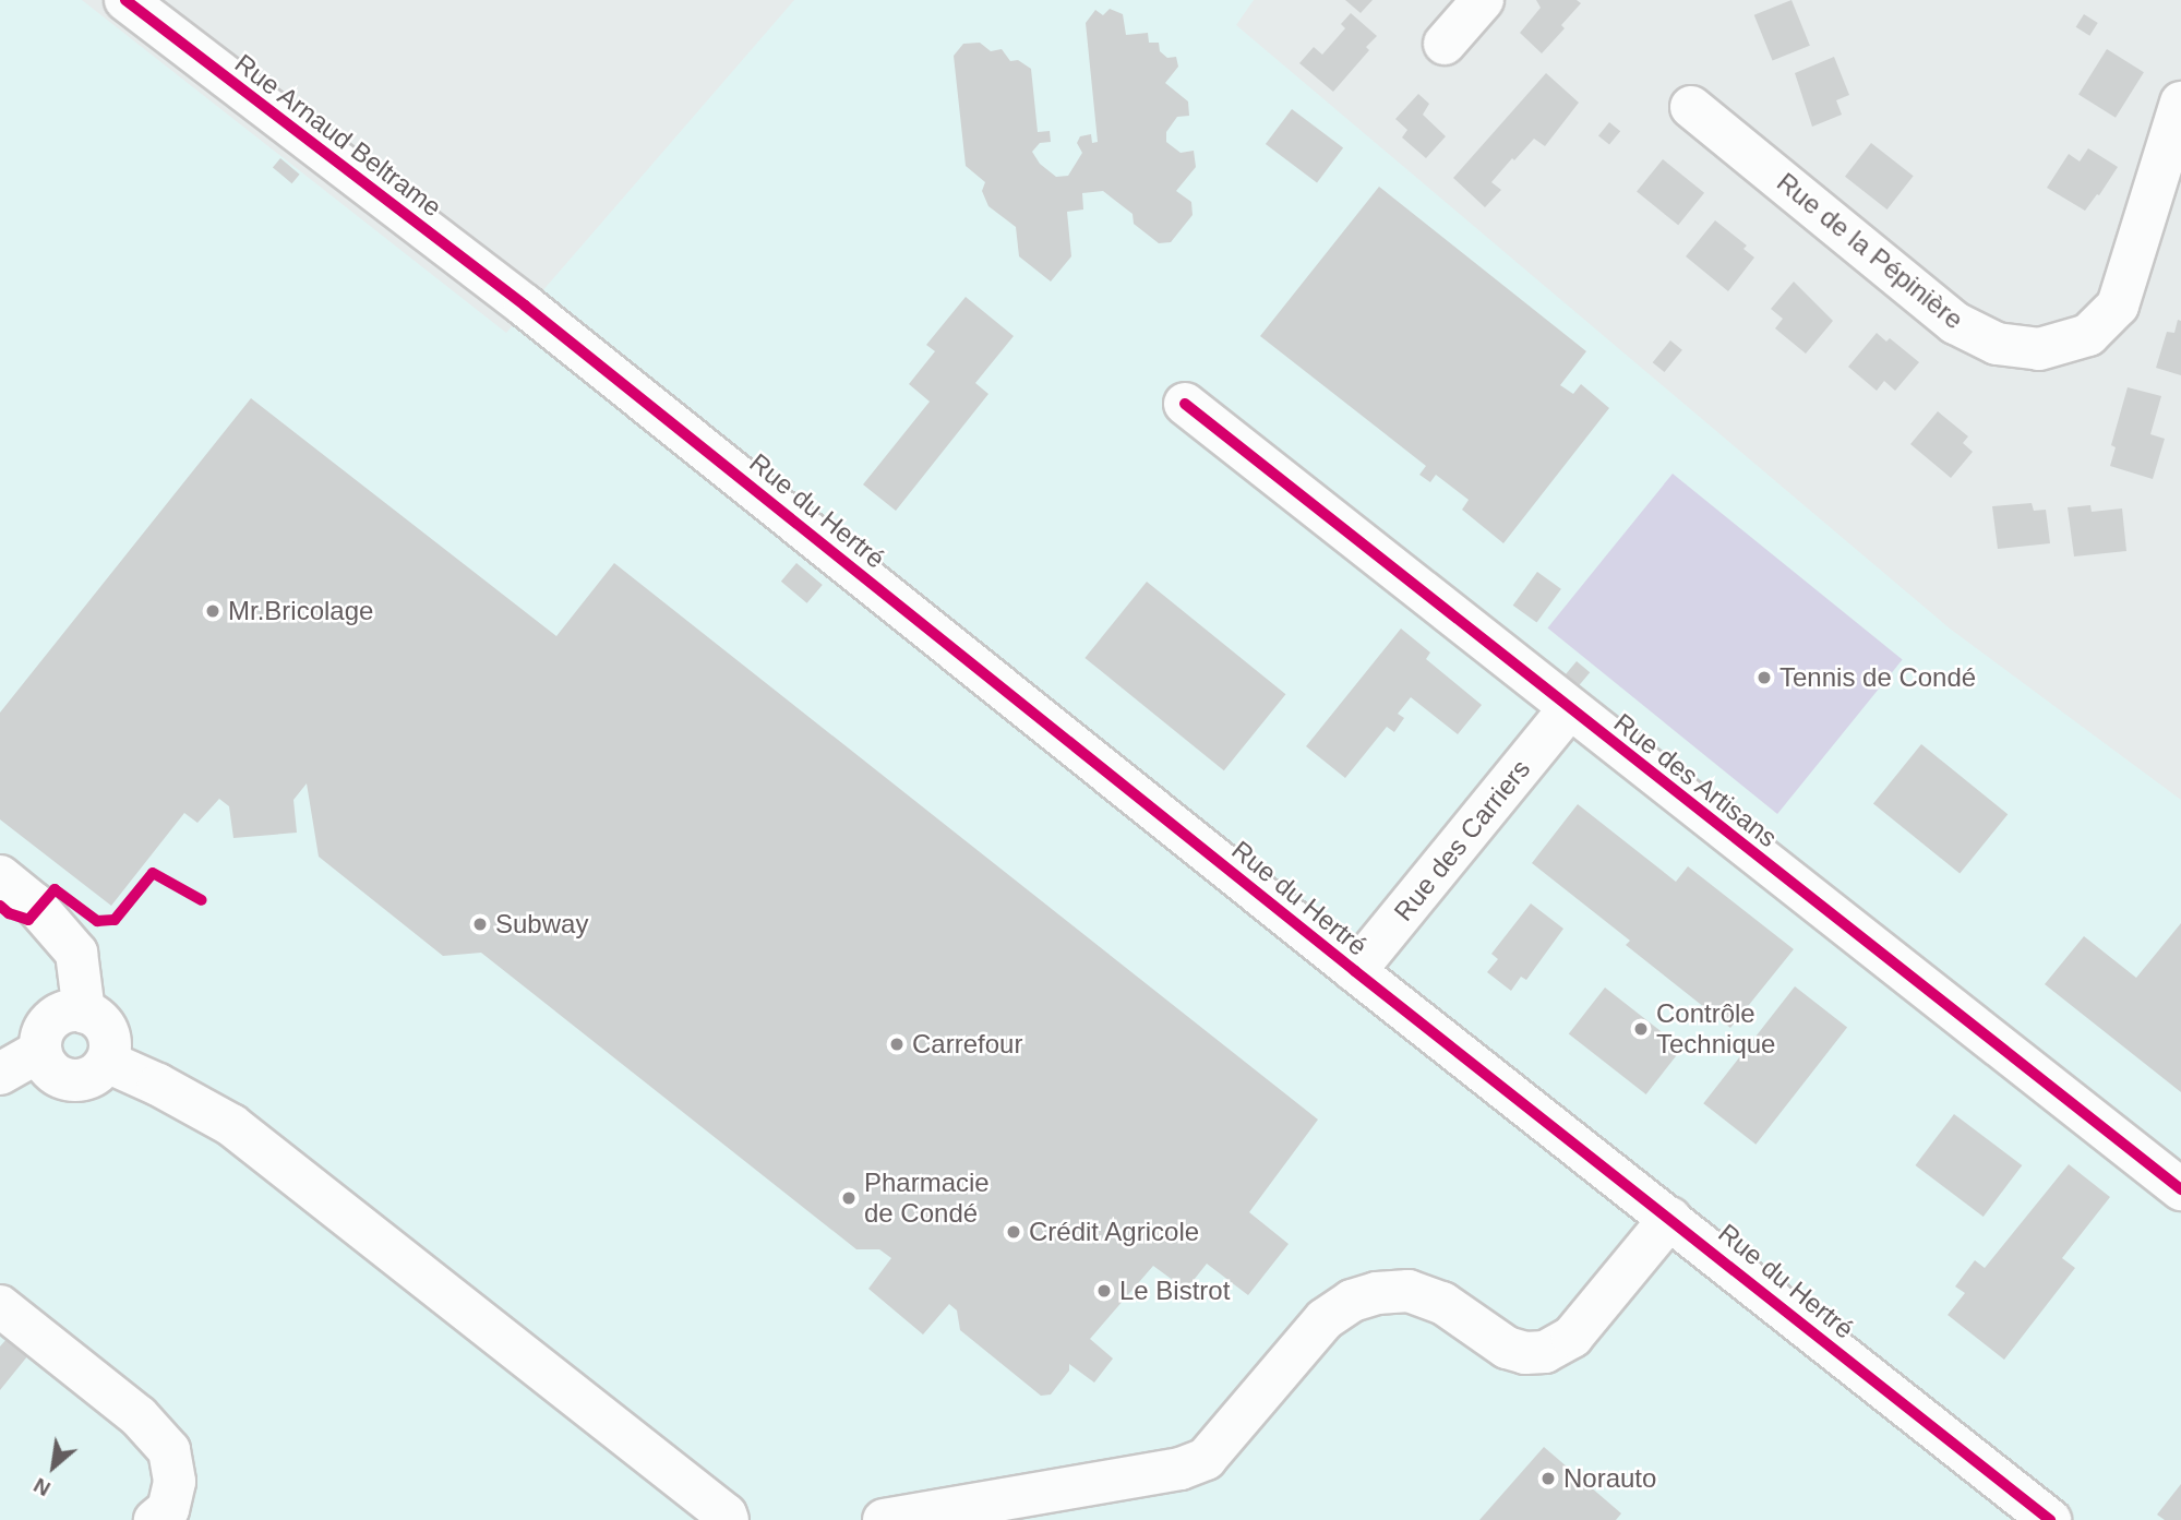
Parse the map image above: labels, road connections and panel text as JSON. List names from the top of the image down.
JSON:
{
  "streets": {
    "street": [
      "Rue Arnaud Beltrame",
      "Rue de la Pépinière",
      "Rue du Hertré",
      "Rue des Artisans",
      "Rue des Carriers"
    ]
  },
  "crossings": [
    ["Rue Arnaud Beltrame", "Rue du Hertré"],
    ["Rue du Hertré", "Rue des Carriers"],
    ["Rue des Artisans", "Rue des Carriers"]
  ],
  "places": [
    "Mr.Bricolage",
    "Tennis de Condé",
    "Subway",
    "Contrôle Technique",
    "Carrefour",
    "Pharmacie de Condé",
    "Crédit Agricole",
    "Le Bistrot",
    "Norauto"
  ],
  "north": "bottom left"
}
